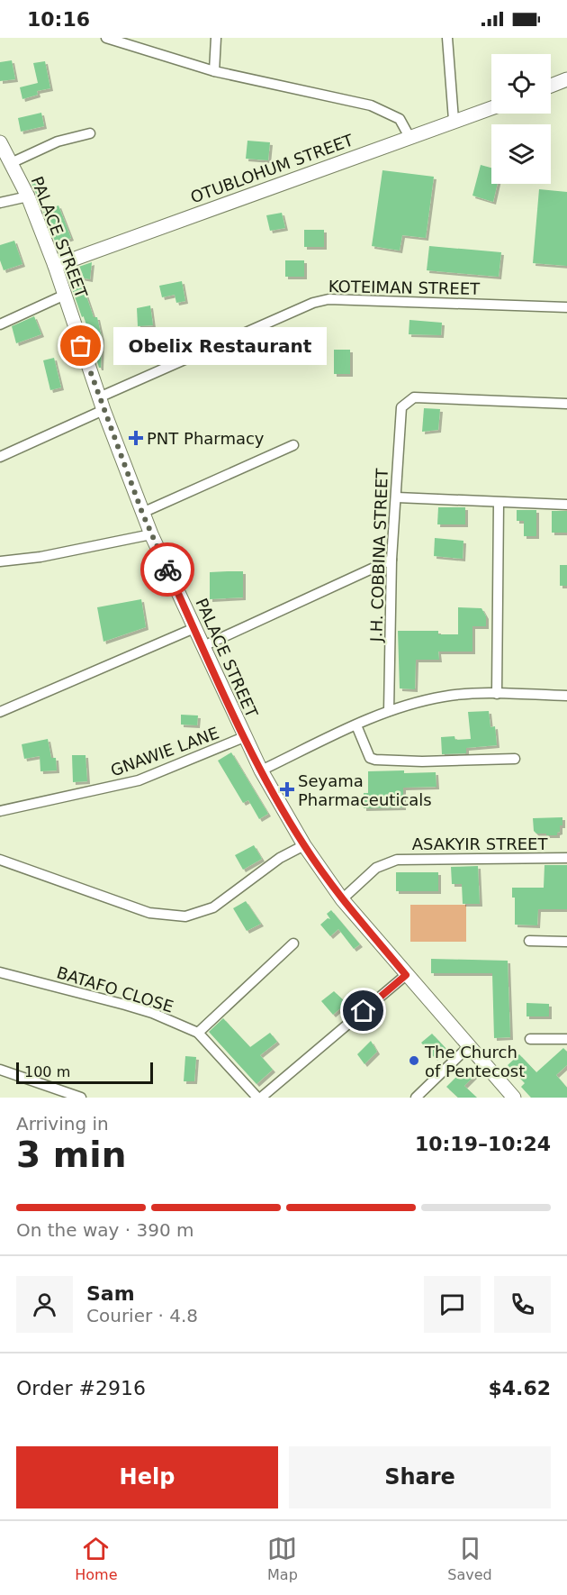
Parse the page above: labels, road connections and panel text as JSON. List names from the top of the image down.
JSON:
{
  "streets": {
    "street": [
      "OTUBLOHUM STREET",
      "PALACE STREET",
      "KOTEIMAN STREET",
      "J.H. COBBINA STREET",
      "GNAWIE LANE",
      "ASAKYIR STREET",
      "BATAFO CLOSE"
    ]
  },
  "crossings": [
    ["OTUBLOHUM STREET", "PALACE STREET"],
    ["PALACE STREET", "KOTEIMAN STREET"],
    ["PALACE STREET", "GNAWIE LANE"],
    ["PALACE STREET", "ASAKYIR STREET"]
  ],
  "places": {
    "other": ["Obelix Restaurant", "The Church of Pentecost"],
    "health": ["PNT Pharmacy", "Seyama Pharmaceuticals"]
  },
  "scale_bar": "100 m",
  "page": {
    "status": "10:16",
    "bubble": "Obelix Restaurant",
    "scale": "100 m",
    "heading": ["3 min", "Arriving in", "10:19–10:24"],
    "panel": [
      "Sam",
      "Courier · 4.8",
      "Order #2916",
      "$4.62"
    ],
    "bar": "On the way · 390 m",
    "buttons": ["Help", "Share"],
    "tabs": ["Home", "Map", "Saved"]
  }
}
